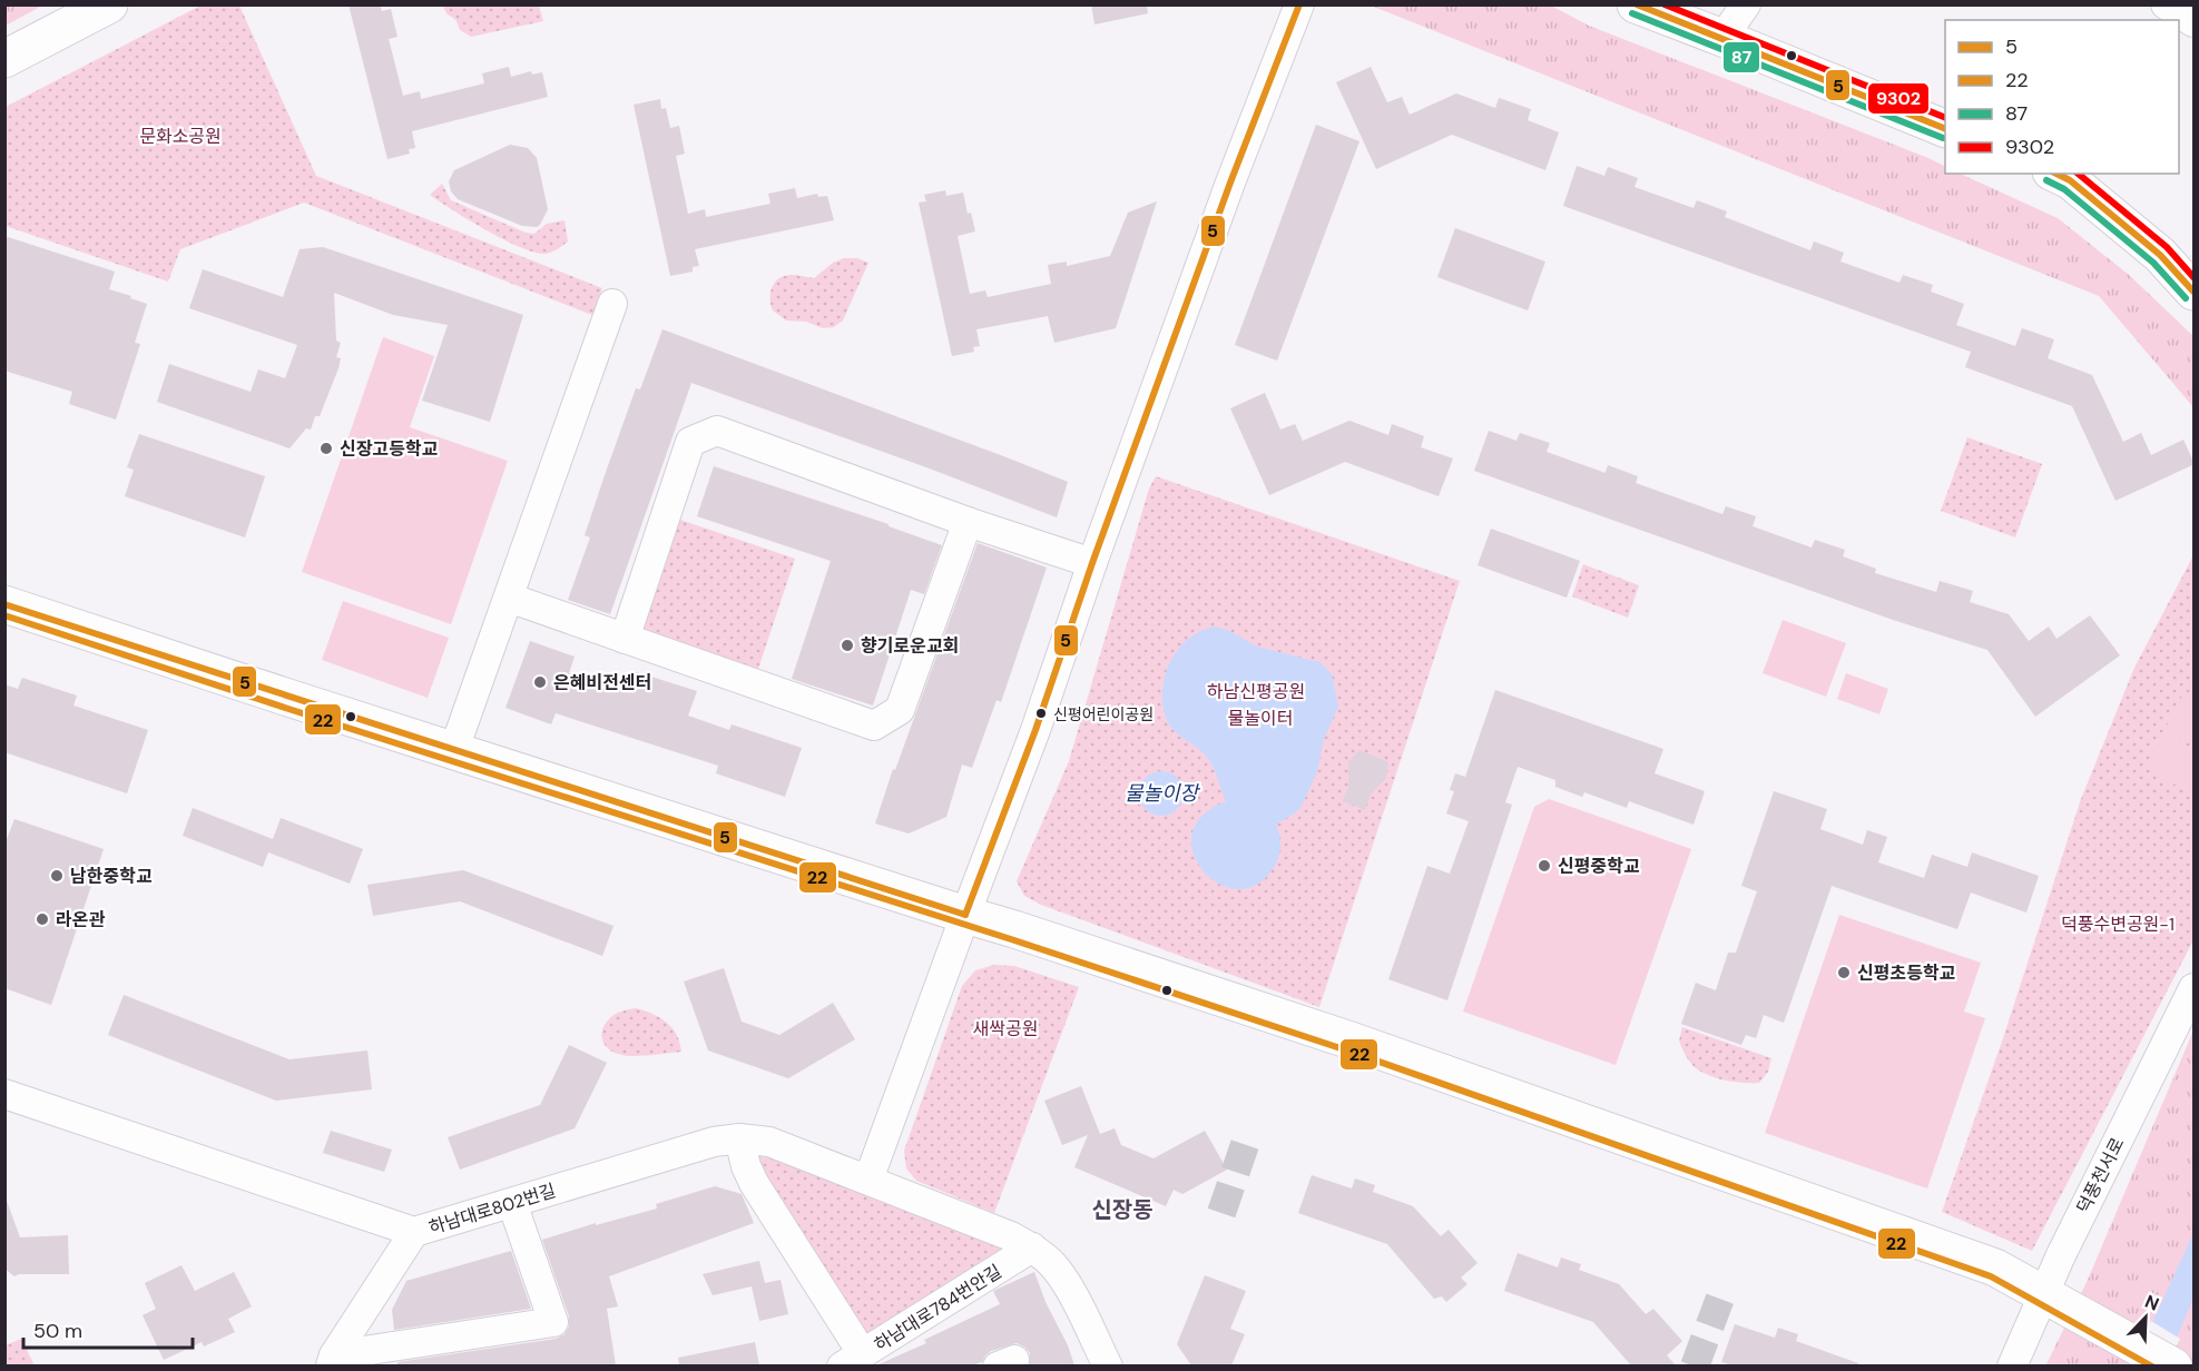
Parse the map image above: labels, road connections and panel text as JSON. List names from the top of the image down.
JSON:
{
  "streets": {
    "street": ["덕풍천서로", "하남대로802번길", "하남대로784번안길"]
  },
  "crossings": [
    ["하남대로802번길", "하남대로784번안길"]
  ],
  "districts": ["신장동"],
  "water": ["물놀이장"],
  "parks": [
    "문화소공원",
    "하남신평공원",
    "물놀이터",
    "덕풍수변공원-1",
    "새싹공원"
  ],
  "places": [
    "신장고등학교",
    "향기로운교회",
    "은혜비전센터",
    "신평어린이공원",
    "신평중학교",
    "남한중학교",
    "라온관",
    "신평초등학교"
  ],
  "lines": [
    "transit line 5",
    "transit line 9302",
    "transit line 87",
    "transit line 22"
  ],
  "legend": [
    "5",
    "22",
    "87",
    "9302"
  ],
  "scale_bar": "50 m",
  "north": "top right"
}
